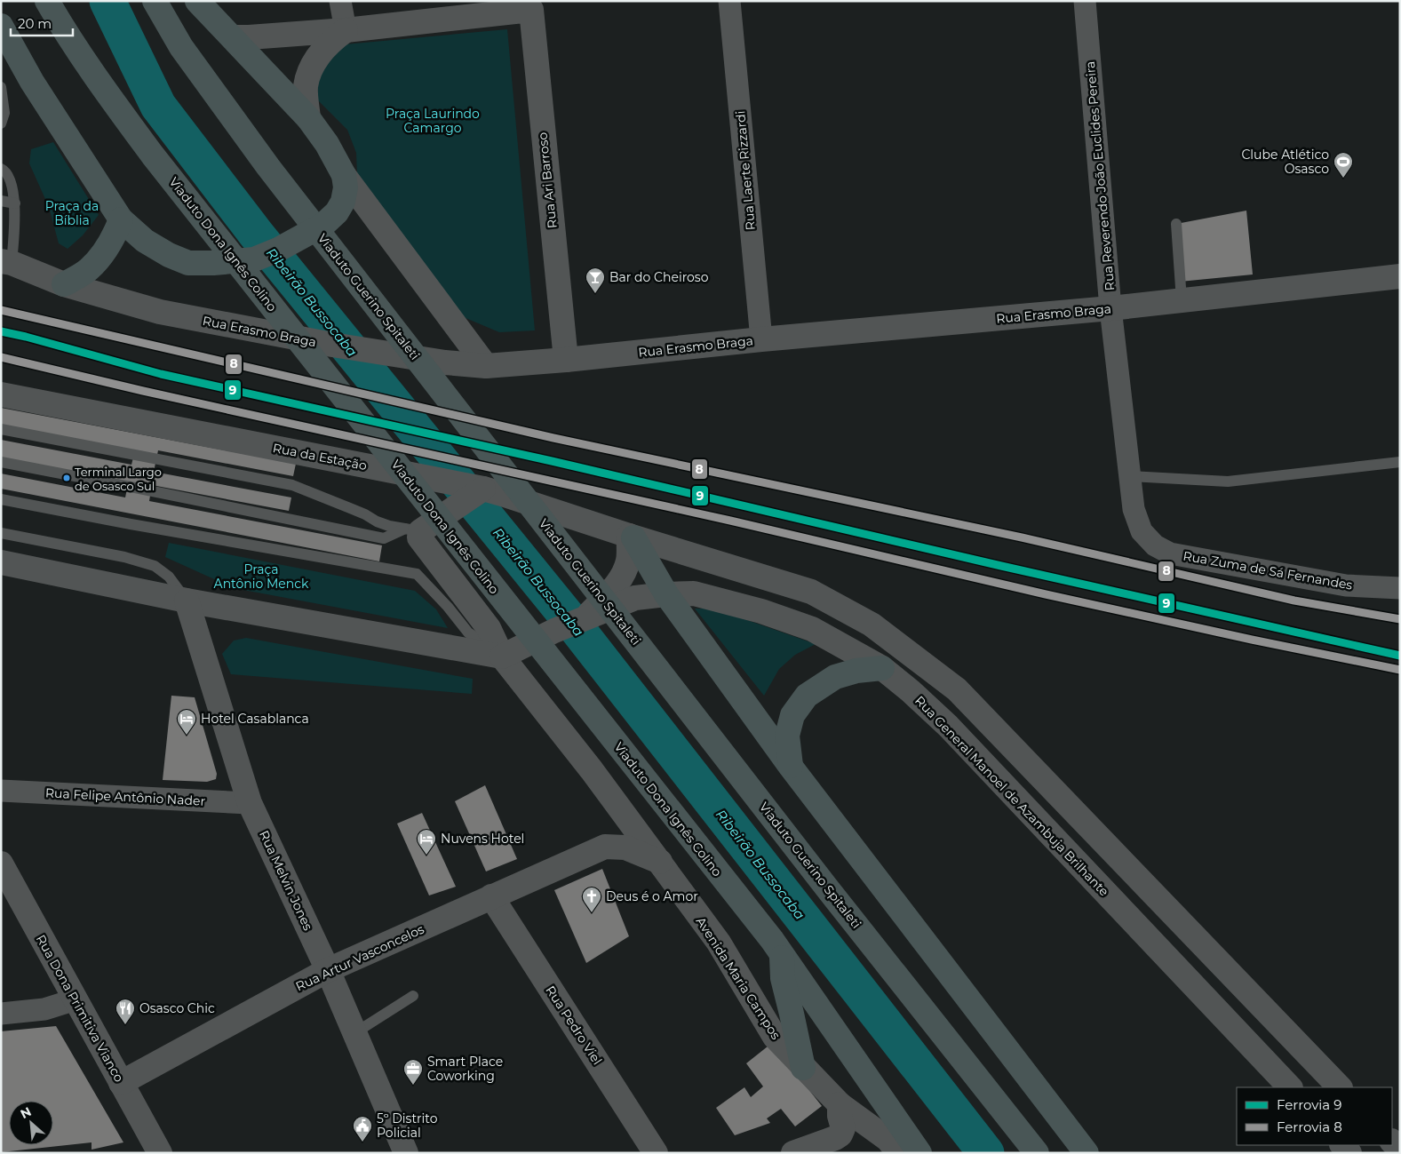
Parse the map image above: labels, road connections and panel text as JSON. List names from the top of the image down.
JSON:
{
  "streets": {
    "main road": [
      "Rua Ari Barroso",
      "Viaduto Dona Ignês Colino",
      "Viaduto Guerino Spitaleti",
      "Rua Erasmo Braga",
      "Rua da Estação",
      "Rua General Manoel de Azambuja Brilhante",
      "Rua Melvin Jones",
      "Rua Artur Vasconcelos",
      "Avenida Maria Campos",
      "Rua Dona Primitiva Vianco",
      "Rua Pedro Viel"
    ],
    "street": [
      "Rua Laerte Rizzardi",
      "Rua Reverendo João Euclides Pereira",
      "Rua Zuma de Sá Fernandes",
      "Rua Felipe Antônio Nader"
    ]
  },
  "crossings": [
    ["Rua Laerte Rizzardi", "Rua Erasmo Braga"],
    ["Rua Reverendo João Euclides Pereira", "Rua Erasmo Braga"],
    ["Rua Reverendo João Euclides Pereira", "Rua Zuma de Sá Fernandes"],
    ["Rua Ari Barroso", "Rua Erasmo Braga"],
    ["Rua General Manoel de Azambuja Brilhante", "Avenida Maria Campos"],
    ["Rua Felipe Antônio Nader", "Rua Melvin Jones"],
    ["Rua Melvin Jones", "Rua Artur Vasconcelos"],
    ["Rua Artur Vasconcelos", "Avenida Maria Campos"],
    ["Rua Artur Vasconcelos", "Rua Dona Primitiva Vianco"],
    ["Rua Artur Vasconcelos", "Rua Pedro Viel"]
  ],
  "water": ["Ribeirão Bussocaba"],
  "parks": ["Praça Laurindo Camargo", "Praça da Bíblia", "Praça Antônio Menck"],
  "places": {
    "sports": ["Clube Atlético Osasco"],
    "bar": ["Bar do Cheiroso"],
    "other": ["Terminal Largo de Osasco Sul"],
    "hotel": ["Hotel Casablanca", "Nuvens Hotel"],
    "church": ["Deus é o Amor"],
    "restaurant": ["Osasco Chic"],
    "office": ["Smart Place Coworking"],
    "public building": ["5º Distrito Policial"]
  },
  "lines": ["rail line 8", "rail line 9"],
  "legend": ["Ferrovia 9", "Ferrovia 8"],
  "scale_bar": "20 m",
  "north": "top left"
}
